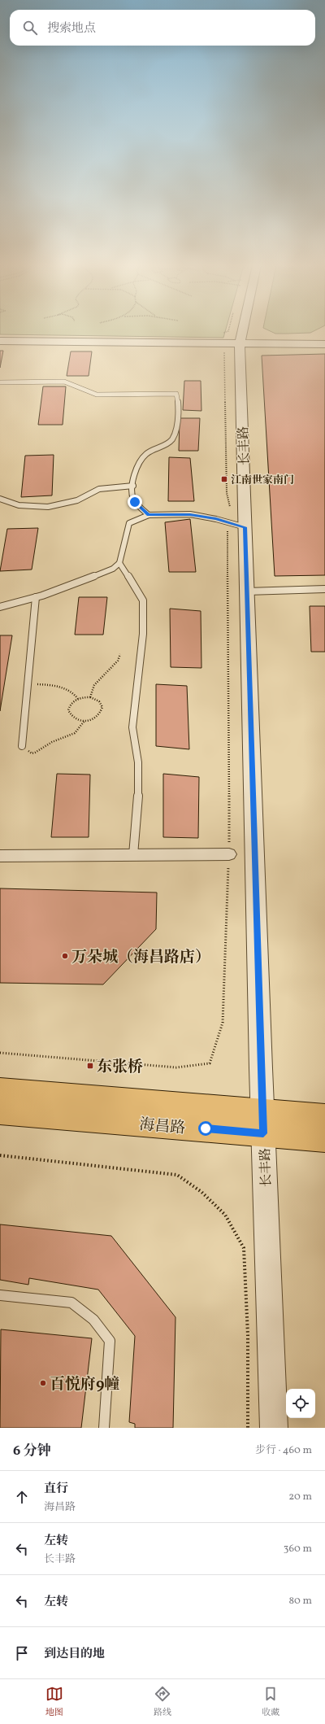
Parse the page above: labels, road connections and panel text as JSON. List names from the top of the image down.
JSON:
{
  "streets": {
    "main road": ["海昌路"],
    "street": ["长丰路"]
  },
  "crossings": [
    ["长丰路", "海昌路"]
  ],
  "places": {
    "transit": ["江南世家南门", "东张桥"],
    "other": ["万朵城（海昌路店）", "百悦府9幢"]
  },
  "page": {
    "search": "搜索地点",
    "heading": ["6 分钟", "步行 · 460 m"],
    "list": [
      ["直行", "海昌路", "20 m"],
      ["左转", "长丰路", "360 m"],
      ["左转", "80 m"],
      "到达目的地"
    ],
    "nav": ["地图", "路线", "收藏"]
  }
}
